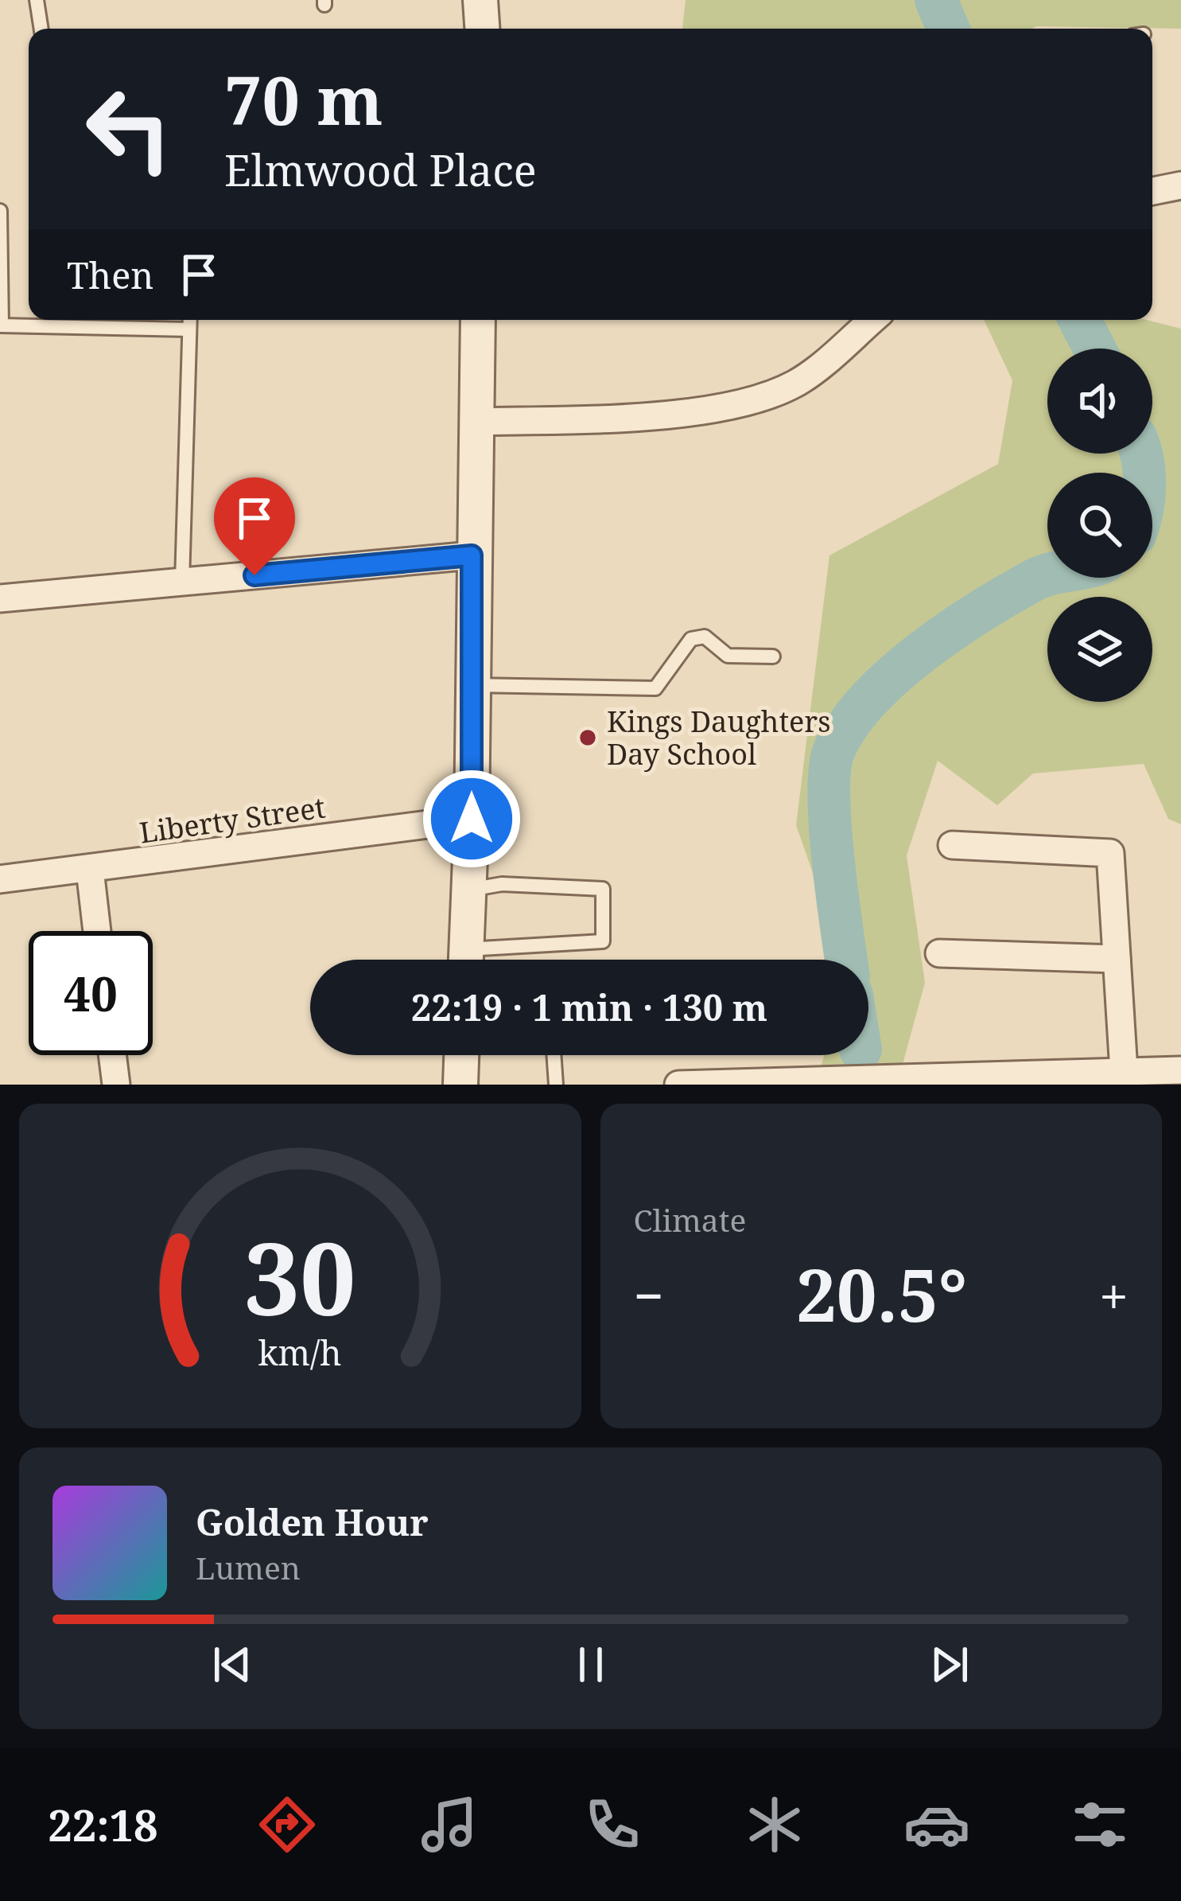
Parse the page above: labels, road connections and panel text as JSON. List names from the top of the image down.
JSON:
{
  "streets": {
    "street": ["Liberty Street"]
  },
  "places": ["Kings Daughters Day School"],
  "page": {
    "turn": ["70 m", "Elmwood Place"],
    "then": "Then",
    "limit": "40",
    "trip": "22:19 · 1 min · 130 m",
    "tile": "Climate",
    "heat": ["−", "20.5°", "+"],
    "song": ["Golden Hour", "Lumen"],
    "tabs": "22:18",
    "gauge": ["30", "km/h"]
  }
}
